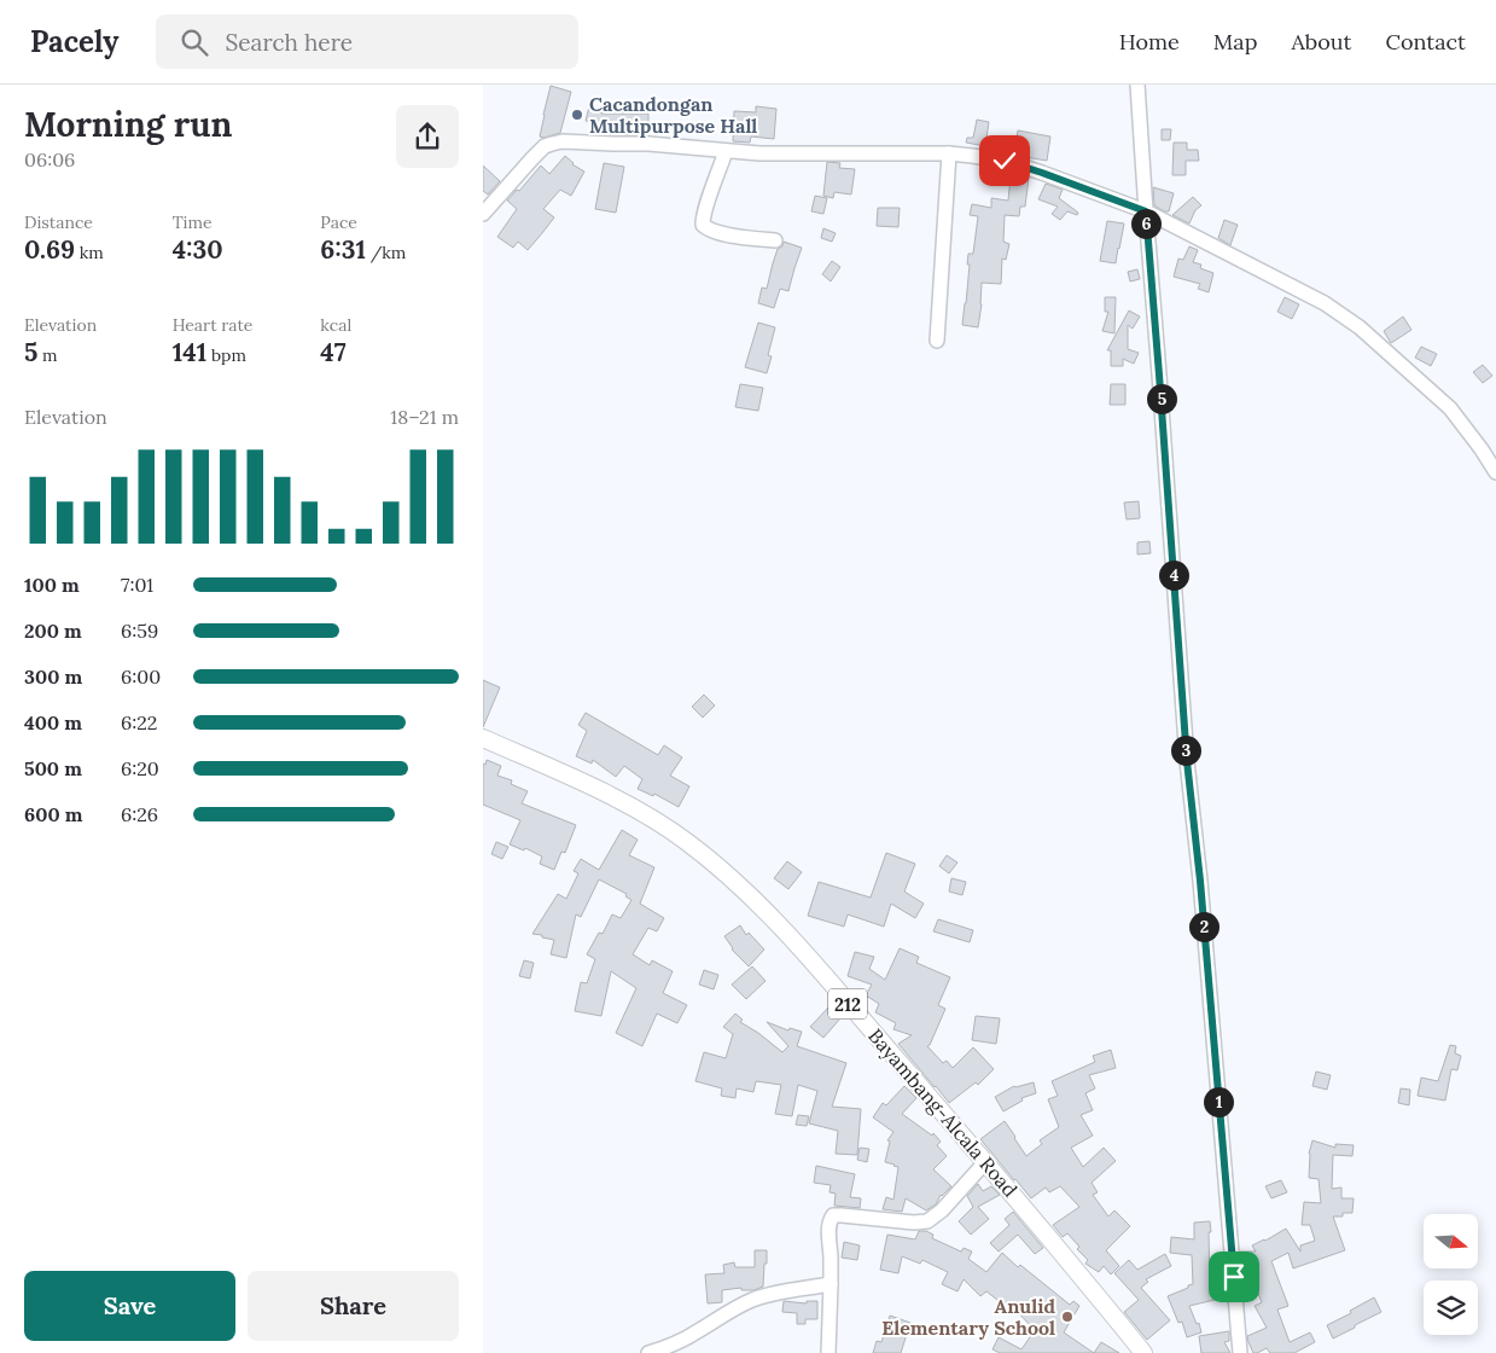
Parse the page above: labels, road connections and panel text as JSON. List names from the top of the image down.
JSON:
{
  "streets": {
    "main road": ["212", "Bayambang-Alcala Road"]
  },
  "places": ["Cacandongan Multipurpose Hall", "Anulid Elementary School"],
  "north": "right",
  "page": {
    "header": "Pacely",
    "search": "Search here",
    "nav": [
      "Home",
      "Map",
      "About",
      "Contact"
    ],
    "heading": ["Morning run", "06:06"],
    "stats": [
      ["Distance", "0.69 km"],
      ["Time", "4:30"],
      ["Pace", "6:31 /km"],
      ["Elevation", "5 m"],
      ["Heart rate", "141 bpm"],
      ["kcal", "47"]
    ],
    "pins": [
      "6",
      "5",
      "4",
      "3",
      "2",
      "1"
    ],
    "chart": ["Elevation", "18–21 m"],
    "list": [
      {
        "name": "100 m",
        "note": "7:01"
      },
      {
        "name": "200 m",
        "note": "6:59"
      },
      {
        "name": "300 m",
        "note": "6:00"
      },
      {
        "name": "400 m",
        "note": "6:22"
      },
      {
        "name": "500 m",
        "note": "6:20"
      },
      {
        "name": "600 m",
        "note": "6:26"
      }
    ],
    "buttons": ["Save", "Share"]
  }
}
